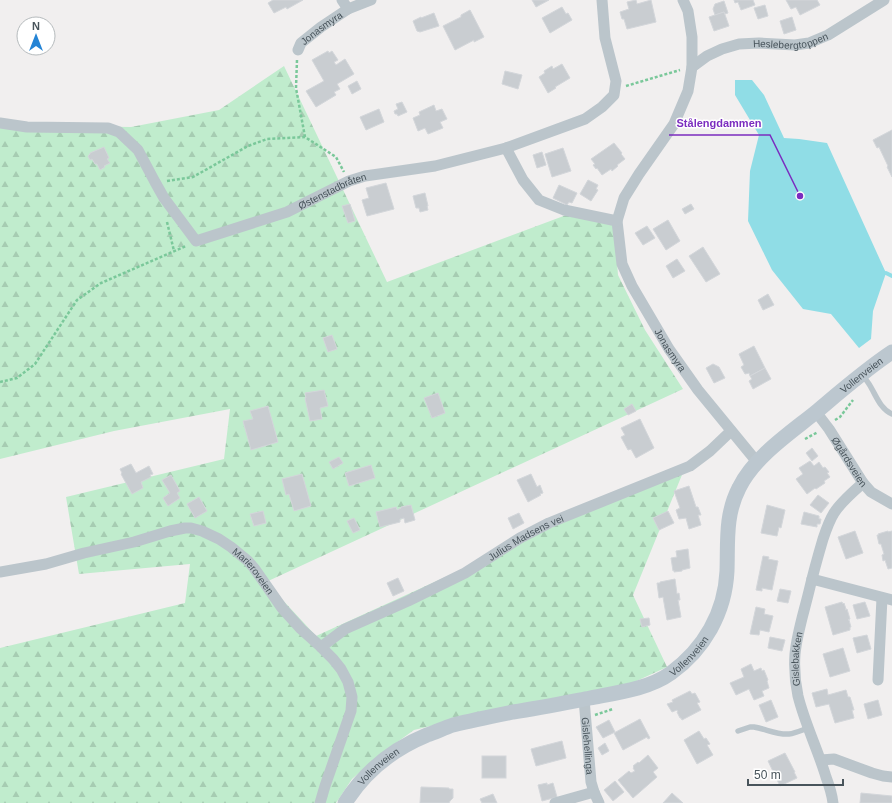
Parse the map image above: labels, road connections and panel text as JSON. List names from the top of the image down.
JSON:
{
  "streets": {
    "main road": ["Vollenveien"],
    "street": [
      "Jonasmyra",
      "Heslebergtoppen",
      "Østenstadbråten",
      "Øgårdsveien",
      "Julius Madsens vei",
      "Marieroveien",
      "Gislebakken",
      "Gislehellinga"
    ]
  },
  "crossings": [
    ["Jonasmyra", "Heslebergtoppen"],
    ["Jonasmyra", "Vollenveien"],
    ["Jonasmyra", "Julius Madsens vei"],
    ["Vollenveien", "Øgårdsveien"],
    ["Vollenveien", "Gislehellinga"],
    ["Øgårdsveien", "Gislebakken"],
    ["Julius Madsens vei", "Marieroveien"]
  ],
  "places": ["Stålengdammen"],
  "scale_bar": "50 m",
  "north": "top"
}
